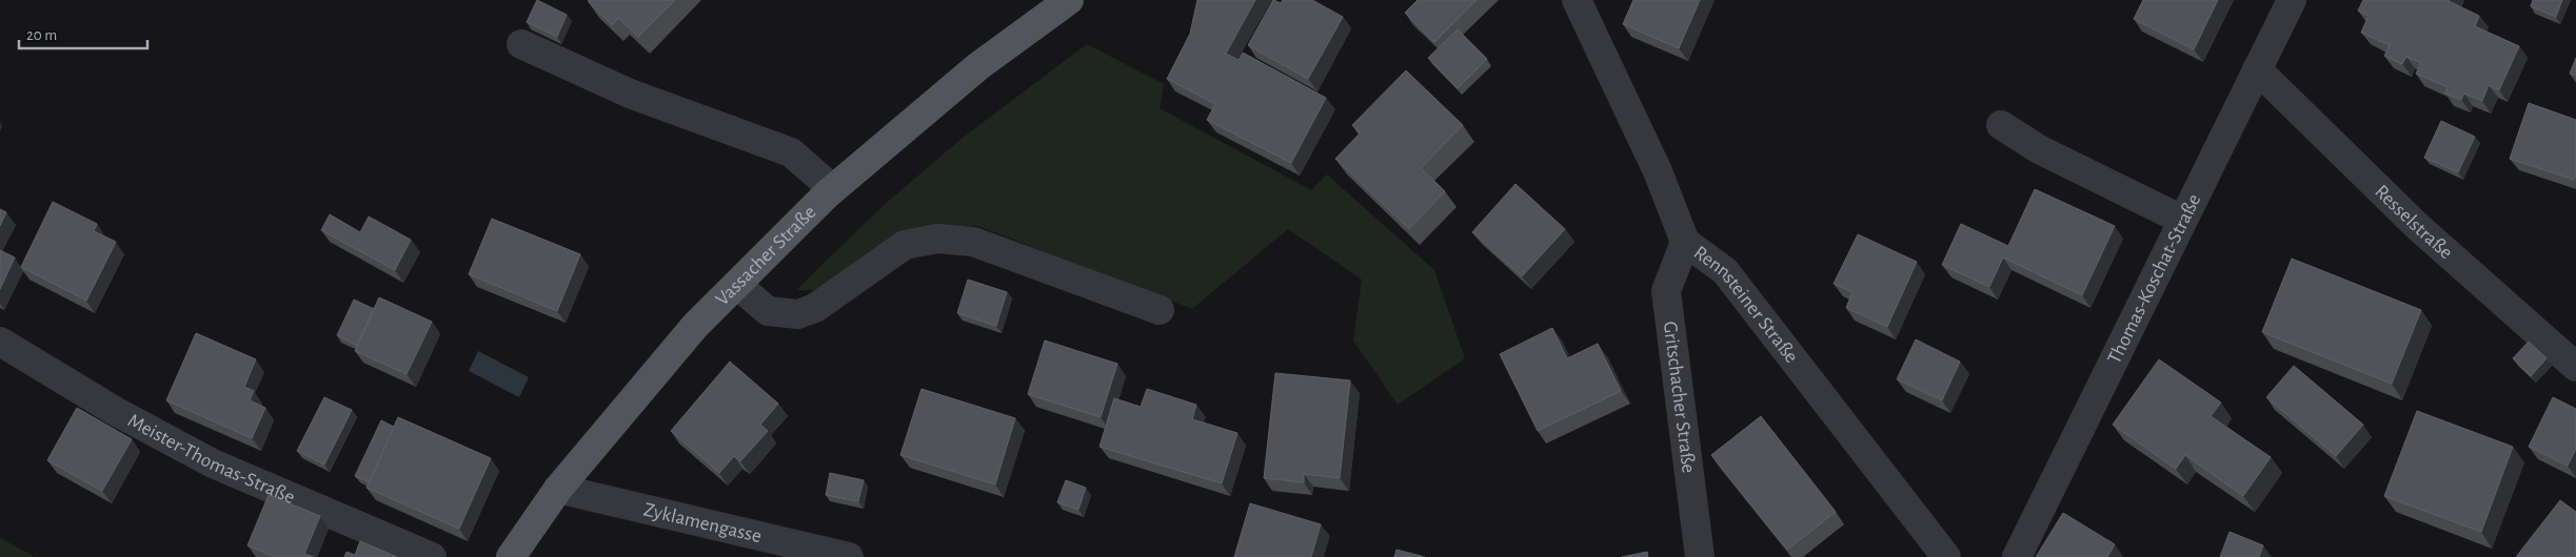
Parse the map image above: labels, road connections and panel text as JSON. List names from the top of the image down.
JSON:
{
  "streets": {
    "main road": ["Vassacher Straße"],
    "street": [
      "Resselstraße",
      "Thomas-Koschat-Straße",
      "Rennsteiner Straße",
      "Gritschacher Straße",
      "Meister-Thomas-Straße",
      "Zyklamengasse"
    ]
  },
  "crossings": [
    ["Resselstraße", "Thomas-Koschat-Straße"],
    ["Vassacher Straße", "Zyklamengasse"],
    ["Rennsteiner Straße", "Gritschacher Straße"]
  ],
  "scale_bar": "20 m"
}
